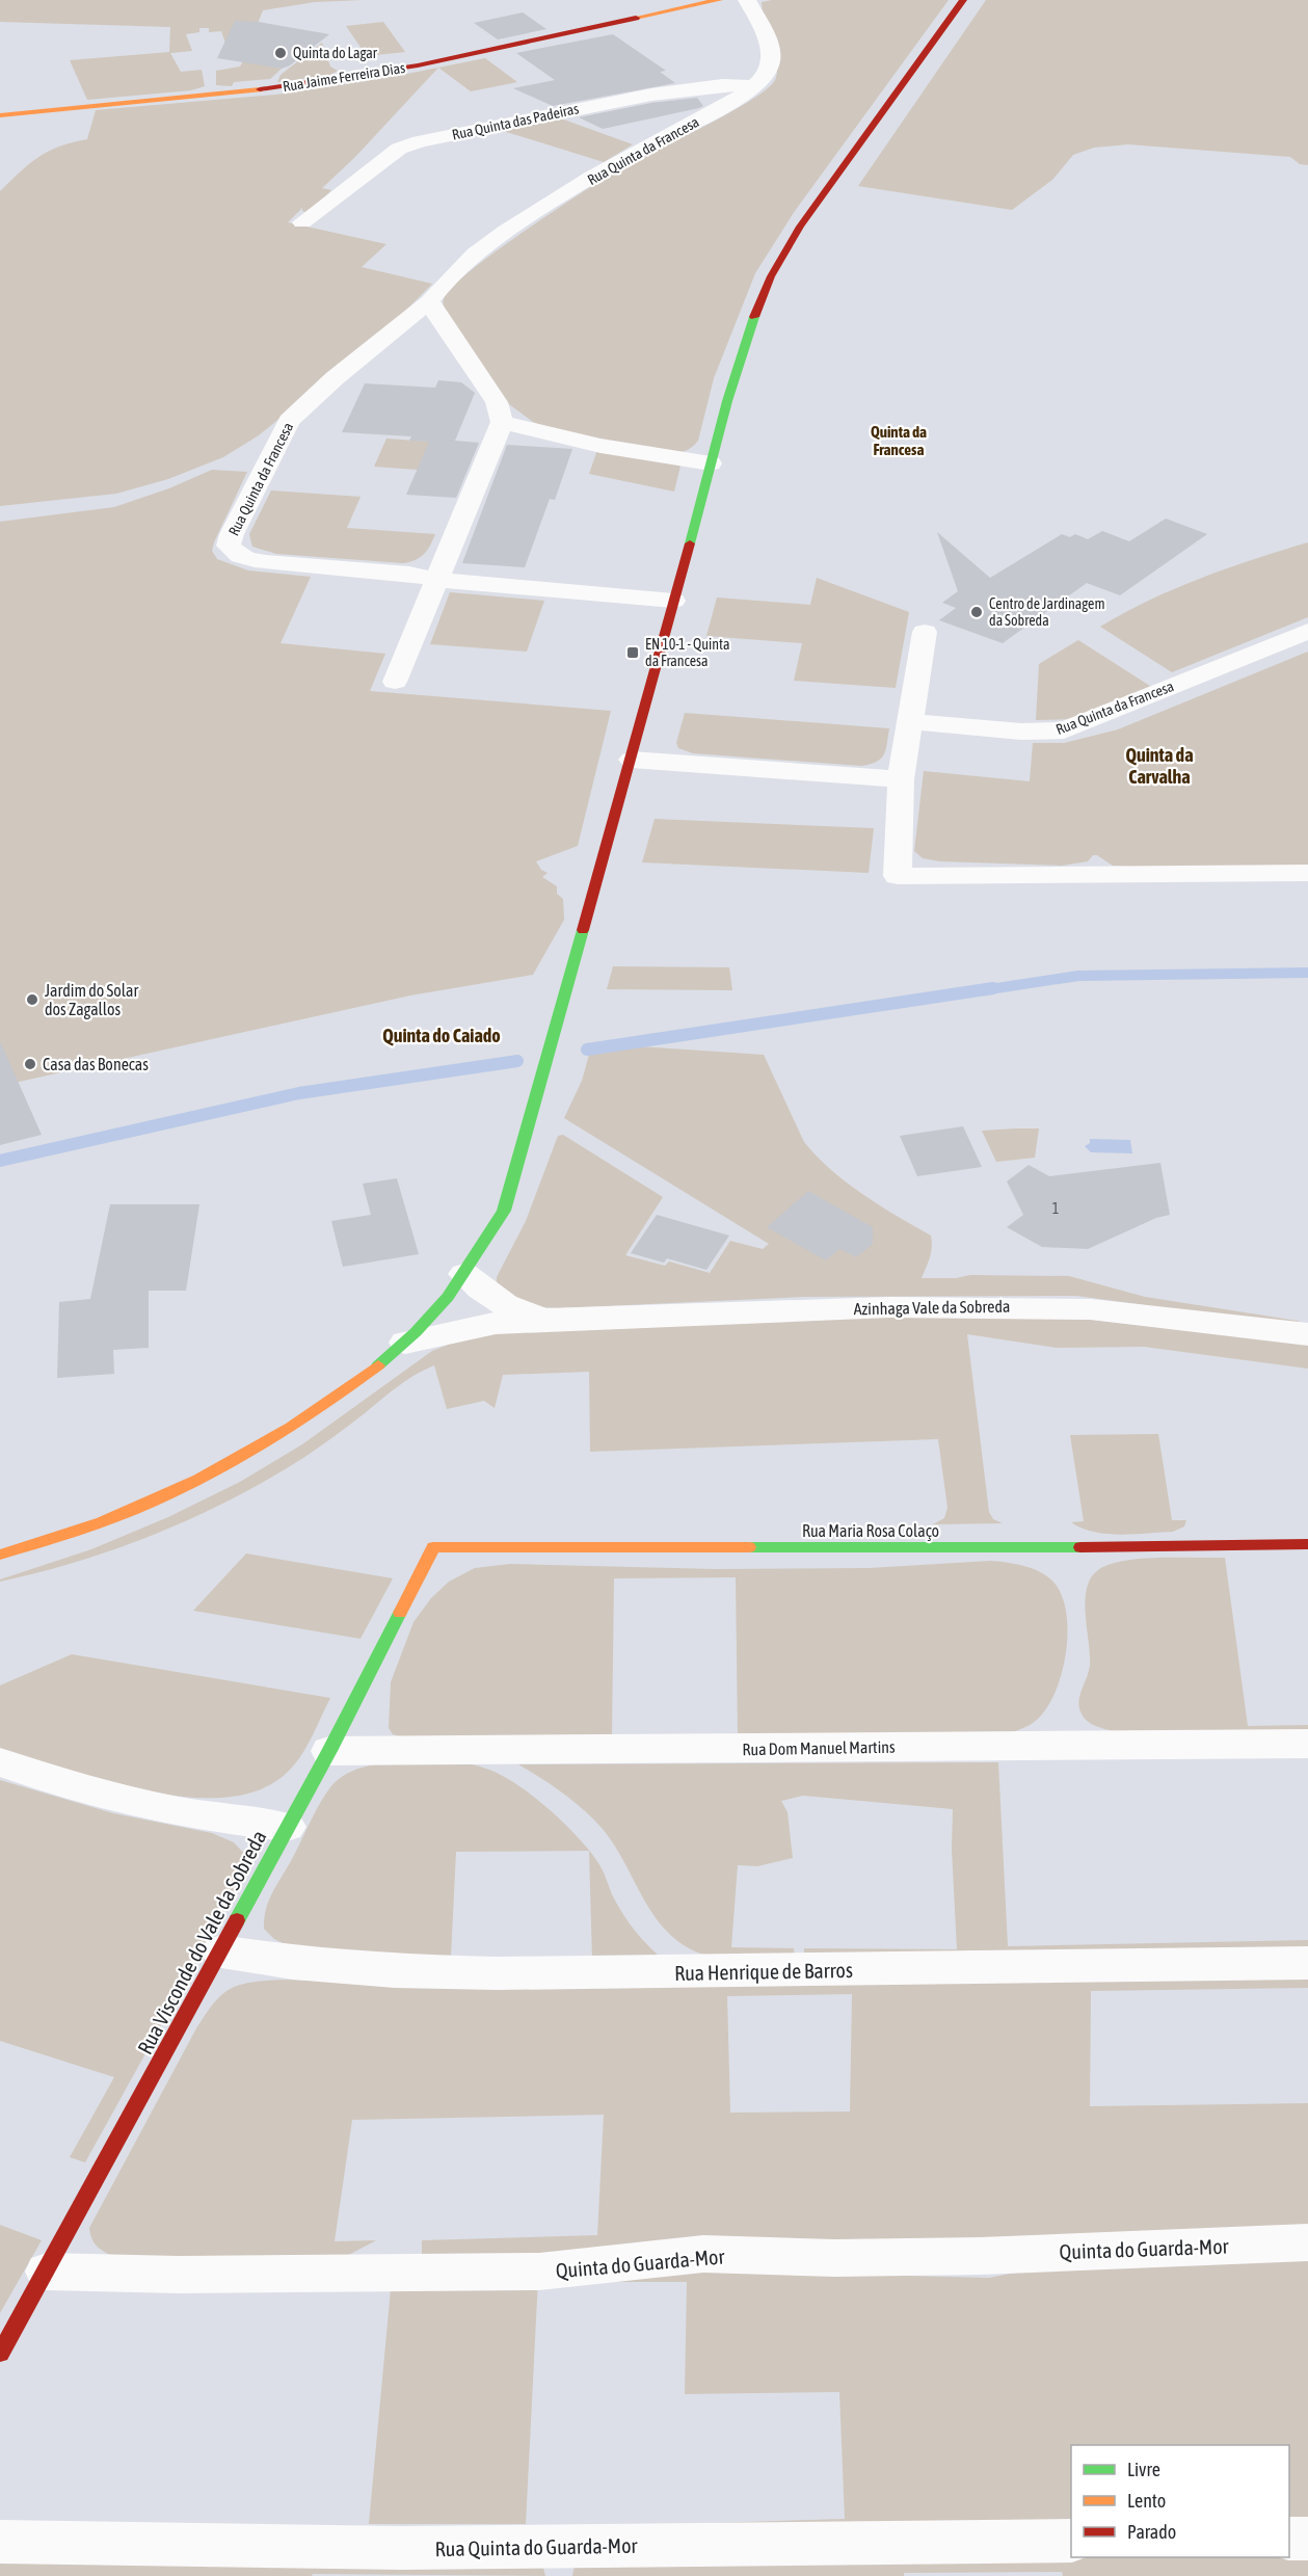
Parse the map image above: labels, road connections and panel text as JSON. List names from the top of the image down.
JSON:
{
  "streets": {
    "main road": ["Rua Jaime Ferreira Dias", "Rua Maria Rosa Colaço", "Rua Visconde do Vale da Sobreda"],
    "street": [
      "Rua Quinta das Padeiras",
      "Rua Quinta da Francesa",
      "Azinhaga Vale da Sobreda",
      "Rua Dom Manuel Martins",
      "Rua Henrique de Barros",
      "Quinta do Guarda-Mor",
      "Rua Quinta do Guarda-Mor"
    ]
  },
  "crossings": [
    ["Rua Quinta das Padeiras", "Rua Quinta da Francesa"],
    ["Rua Maria Rosa Colaço", "Rua Visconde do Vale da Sobreda"],
    ["Rua Dom Manuel Martins", "Rua Visconde do Vale da Sobreda"],
    ["Rua Visconde do Vale da Sobreda", "Rua Henrique de Barros"],
    ["Rua Visconde do Vale da Sobreda", "Quinta do Guarda-Mor"]
  ],
  "districts": ["Quinta da Francesa", "Quinta da Carvalha", "Quinta do Caiado"],
  "places": {
    "other": [
      "Quinta do Lagar",
      "Centro de Jardinagem da Sobreda",
      "Jardim do Solar dos Zagallos",
      "Casa das Bonecas"
    ],
    "transit": ["EN 10-1 - Quinta da Francesa"]
  },
  "house_numbers": ["1"],
  "legend": ["Livre", "Lento", "Parado"]
}
